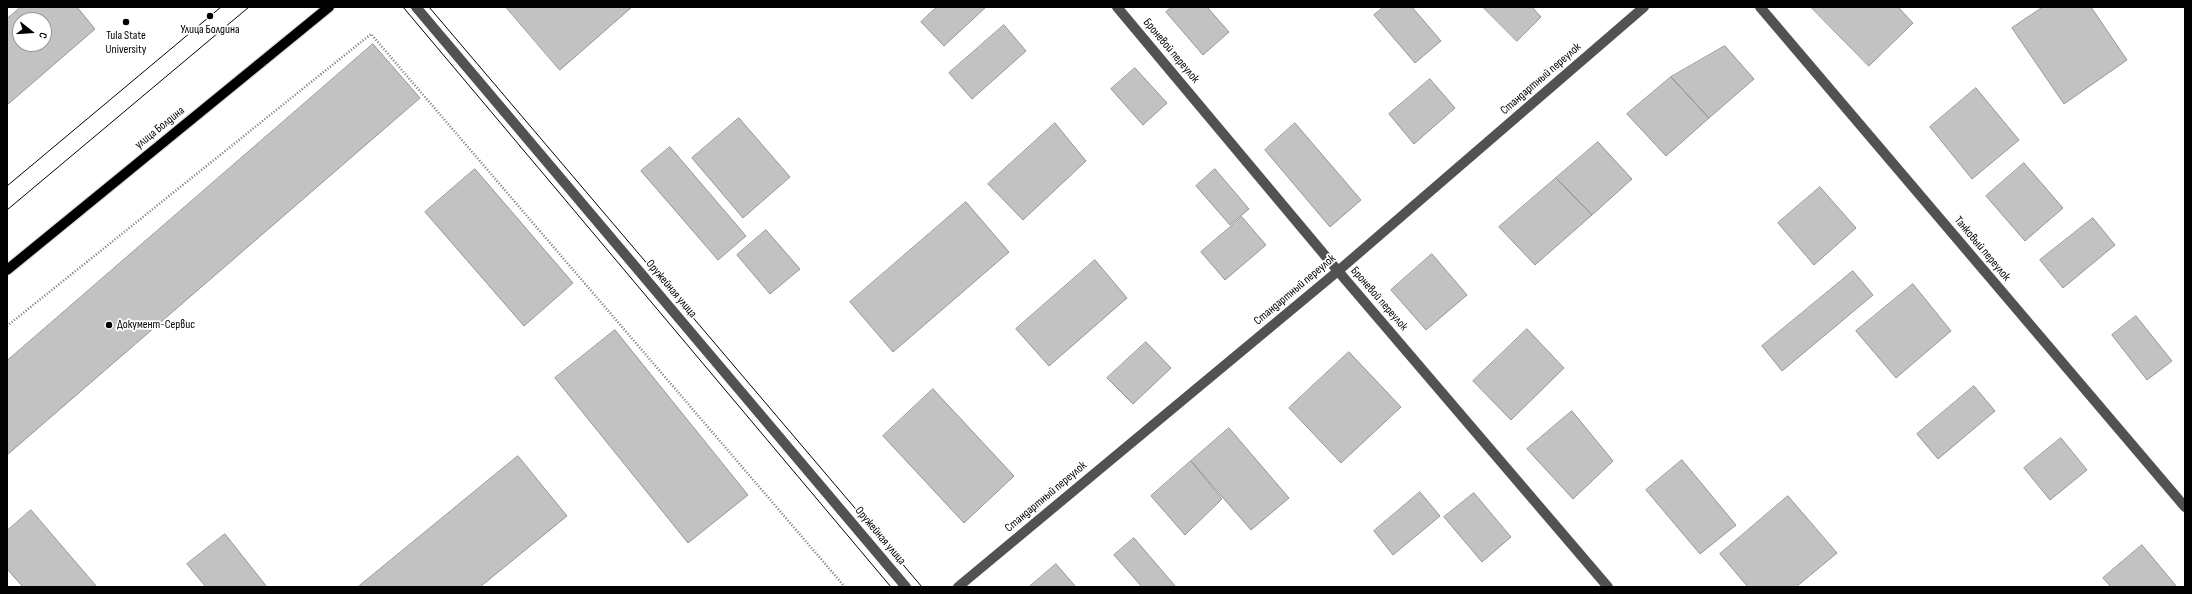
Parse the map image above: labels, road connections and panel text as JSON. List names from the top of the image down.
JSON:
{
  "streets": {
    "main road": ["улица Болдина"],
    "street": [
      "Броневой переулок",
      "Стандартный переулок",
      "Танковый переулок",
      "Оружейная улица"
    ]
  },
  "crossings": [
    ["Броневой переулок", "Стандартный переулок"]
  ],
  "places": ["Улица Болдина", "Tula State University", "Документ-Сервис"],
  "north": "right"
}
